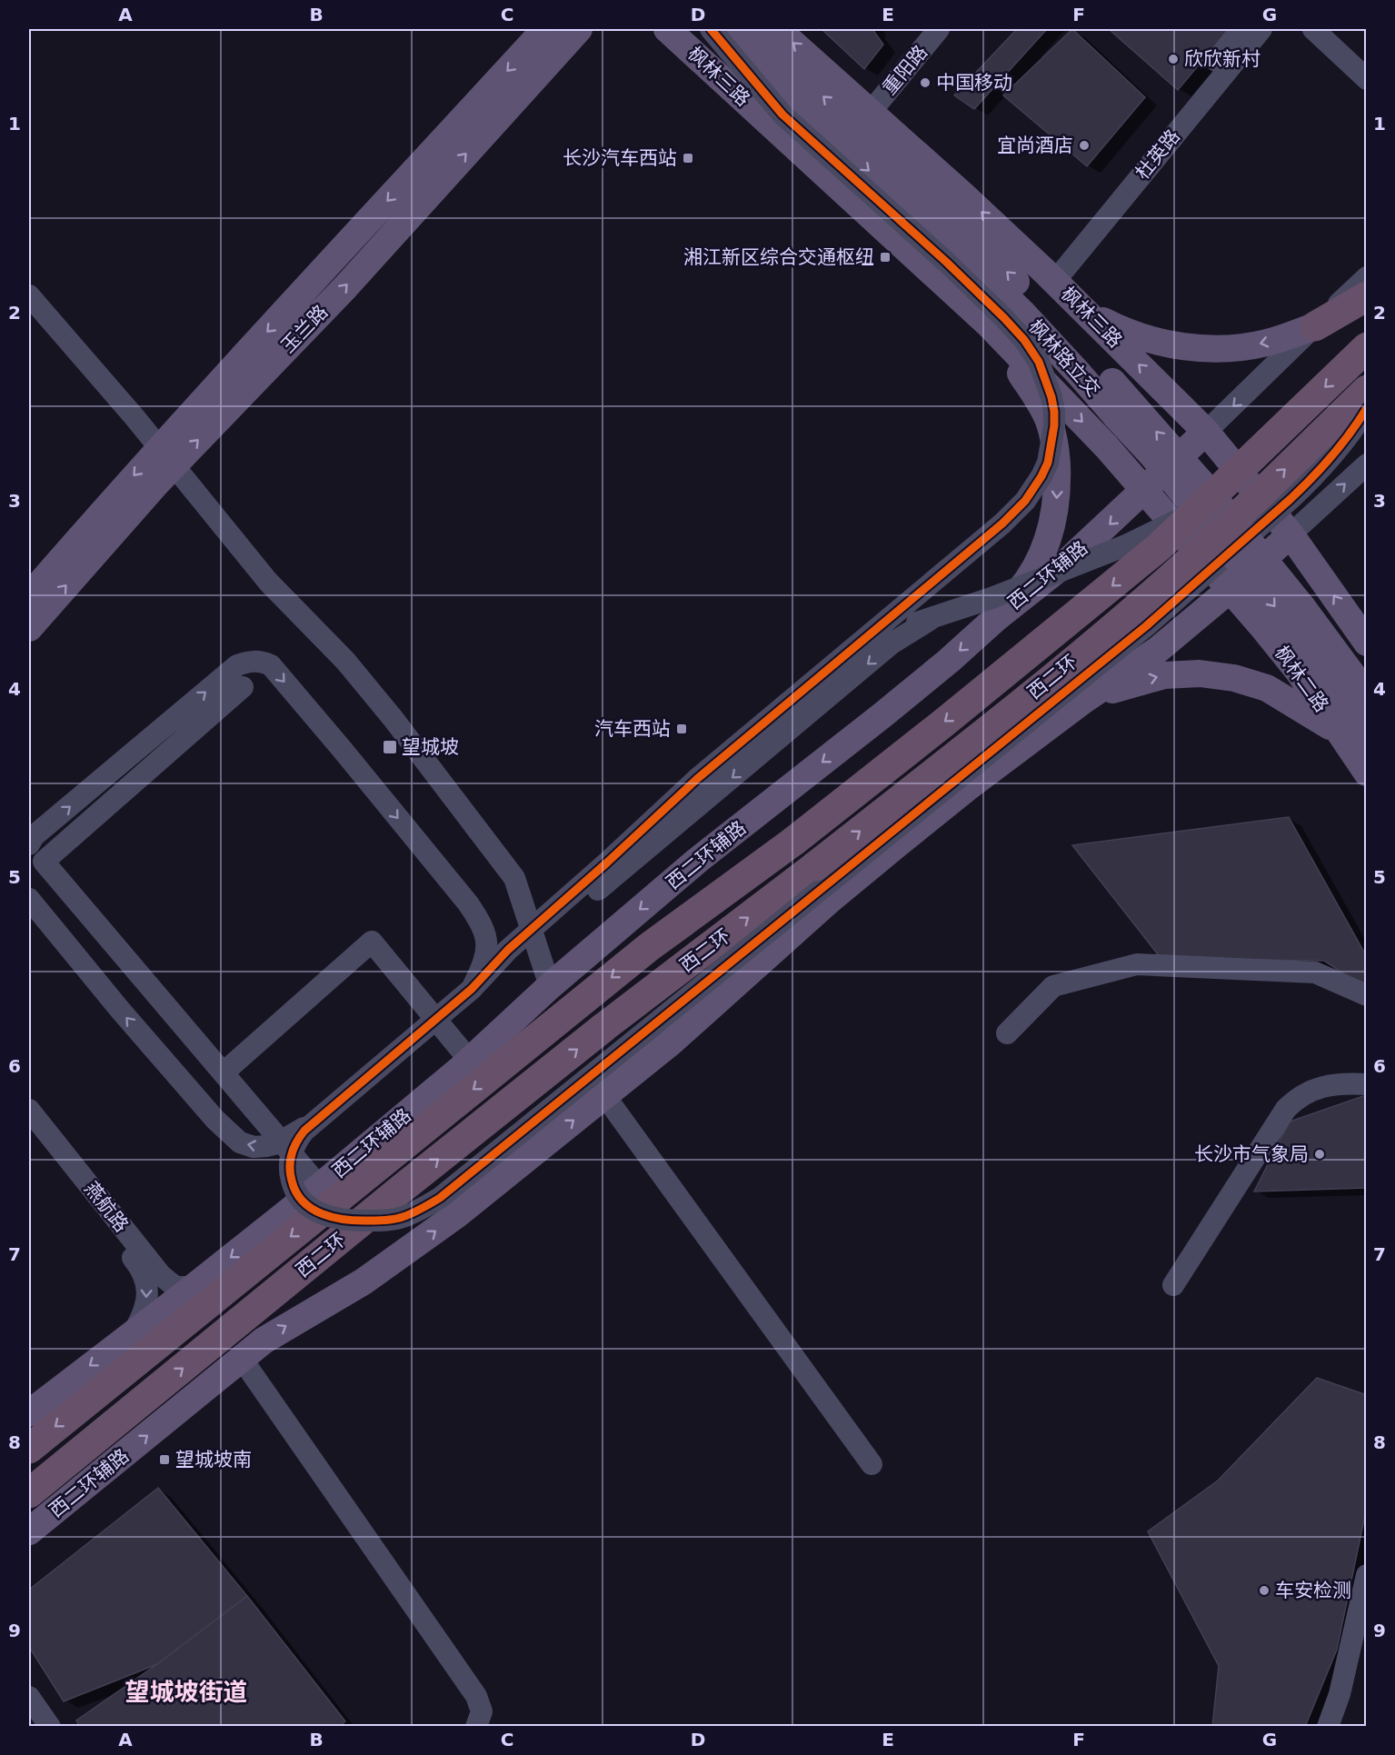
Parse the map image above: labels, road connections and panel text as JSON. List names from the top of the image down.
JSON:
{
  "streets": {
    "highway": ["西二环"],
    "main road": [
      "枫林三路",
      "玉兰路",
      "枫林路立交",
      "西二环辅路",
      "枫林二路"
    ],
    "street": ["重阳路", "杜英路", "燕航路"]
  },
  "crossings": [
    ["重阳路", "枫林三路"],
    ["枫林三路", "杜英路"],
    ["枫林三路", "西二环辅路"],
    ["枫林三路", "枫林二路"],
    ["枫林路立交", "枫林二路"],
    ["西二环辅路", "枫林二路"],
    ["西二环辅路", "燕航路"]
  ],
  "districts": ["望城坡街道"],
  "places": {
    "other": [
      "欣欣新村",
      "中国移动",
      "宜尚酒店",
      "长沙市气象局",
      "车安检测"
    ],
    "transit": [
      "长沙汽车西站",
      "湘江新区综合交通枢纽",
      "汽车西站",
      "望城坡",
      "望城坡南"
    ]
  },
  "grid": {
    "columns": [
      "A",
      "B",
      "C",
      "D",
      "E",
      "F",
      "G"
    ],
    "rows": [
      "1",
      "2",
      "3",
      "4",
      "5",
      "6",
      "7",
      "8",
      "9"
    ]
  }
}
